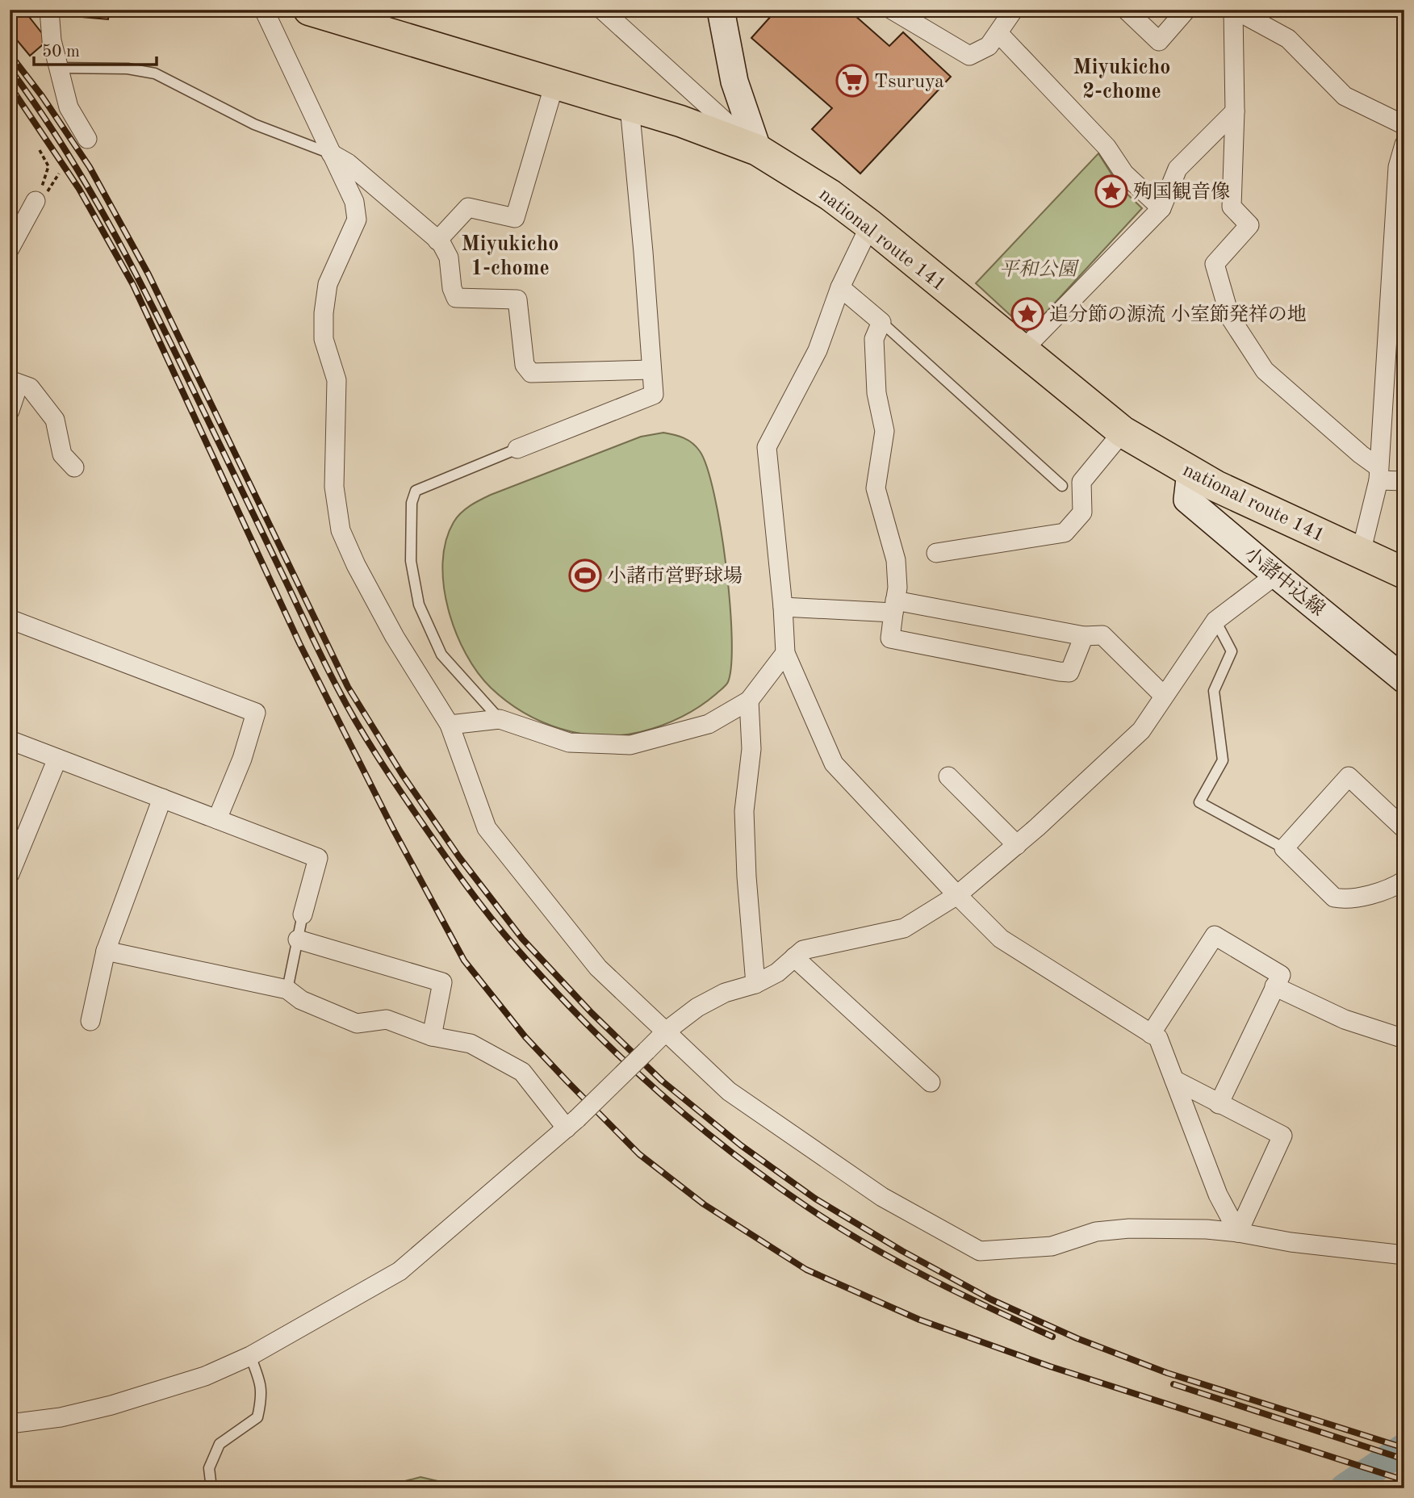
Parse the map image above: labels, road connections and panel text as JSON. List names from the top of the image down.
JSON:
{
  "streets": {
    "highway": ["national route 141"],
    "main road": ["小諸中込線"]
  },
  "crossings": [
    ["national route 141", "小諸中込線"]
  ],
  "districts": ["Miyukicho 2-chome", "Miyukicho 1-chome"],
  "parks": ["平和公園"],
  "places": {
    "supermarket": ["Tsuruya"],
    "place": ["殉国観音像", "追分節の源流 小室節発祥の地"],
    "sports": ["小諸市営野球場"]
  },
  "scale_bar": "50 m"
}
